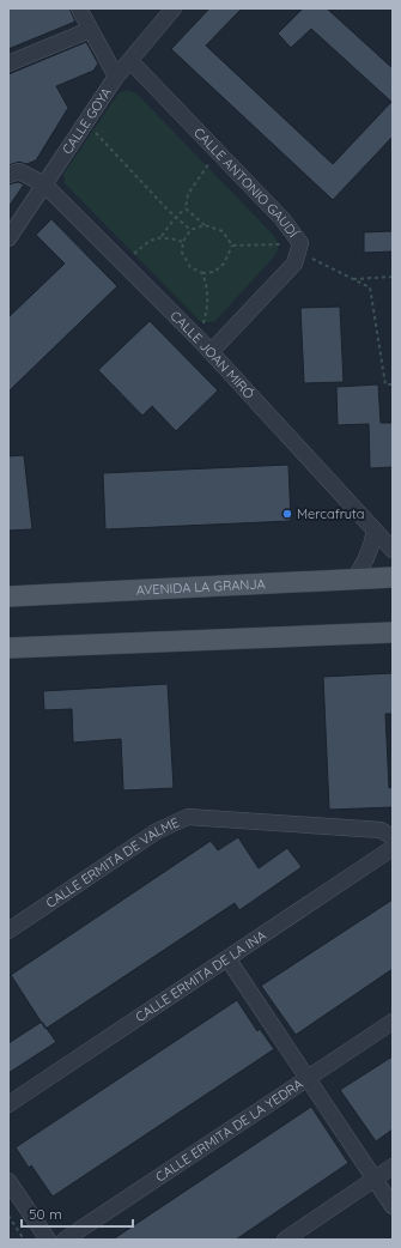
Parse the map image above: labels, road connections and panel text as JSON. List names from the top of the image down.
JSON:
{
  "streets": {
    "main road": ["AVENIDA LA GRANJA"],
    "street": [
      "CALLE GOYA",
      "CALLE ANTONIO GAUDÍ",
      "CALLE JOAN MIRÓ",
      "CALLE ERMITA DE VALME",
      "CALLE ERMITA DE LA INA",
      "CALLE ERMITA DE LA YEDRA"
    ]
  },
  "crossings": [
    ["CALLE GOYA", "CALLE ANTONIO GAUDÍ"],
    ["CALLE GOYA", "CALLE JOAN MIRÓ"],
    ["CALLE ANTONIO GAUDÍ", "CALLE JOAN MIRÓ"]
  ],
  "places": ["Mercafruta"],
  "scale_bar": "50 m"
}
